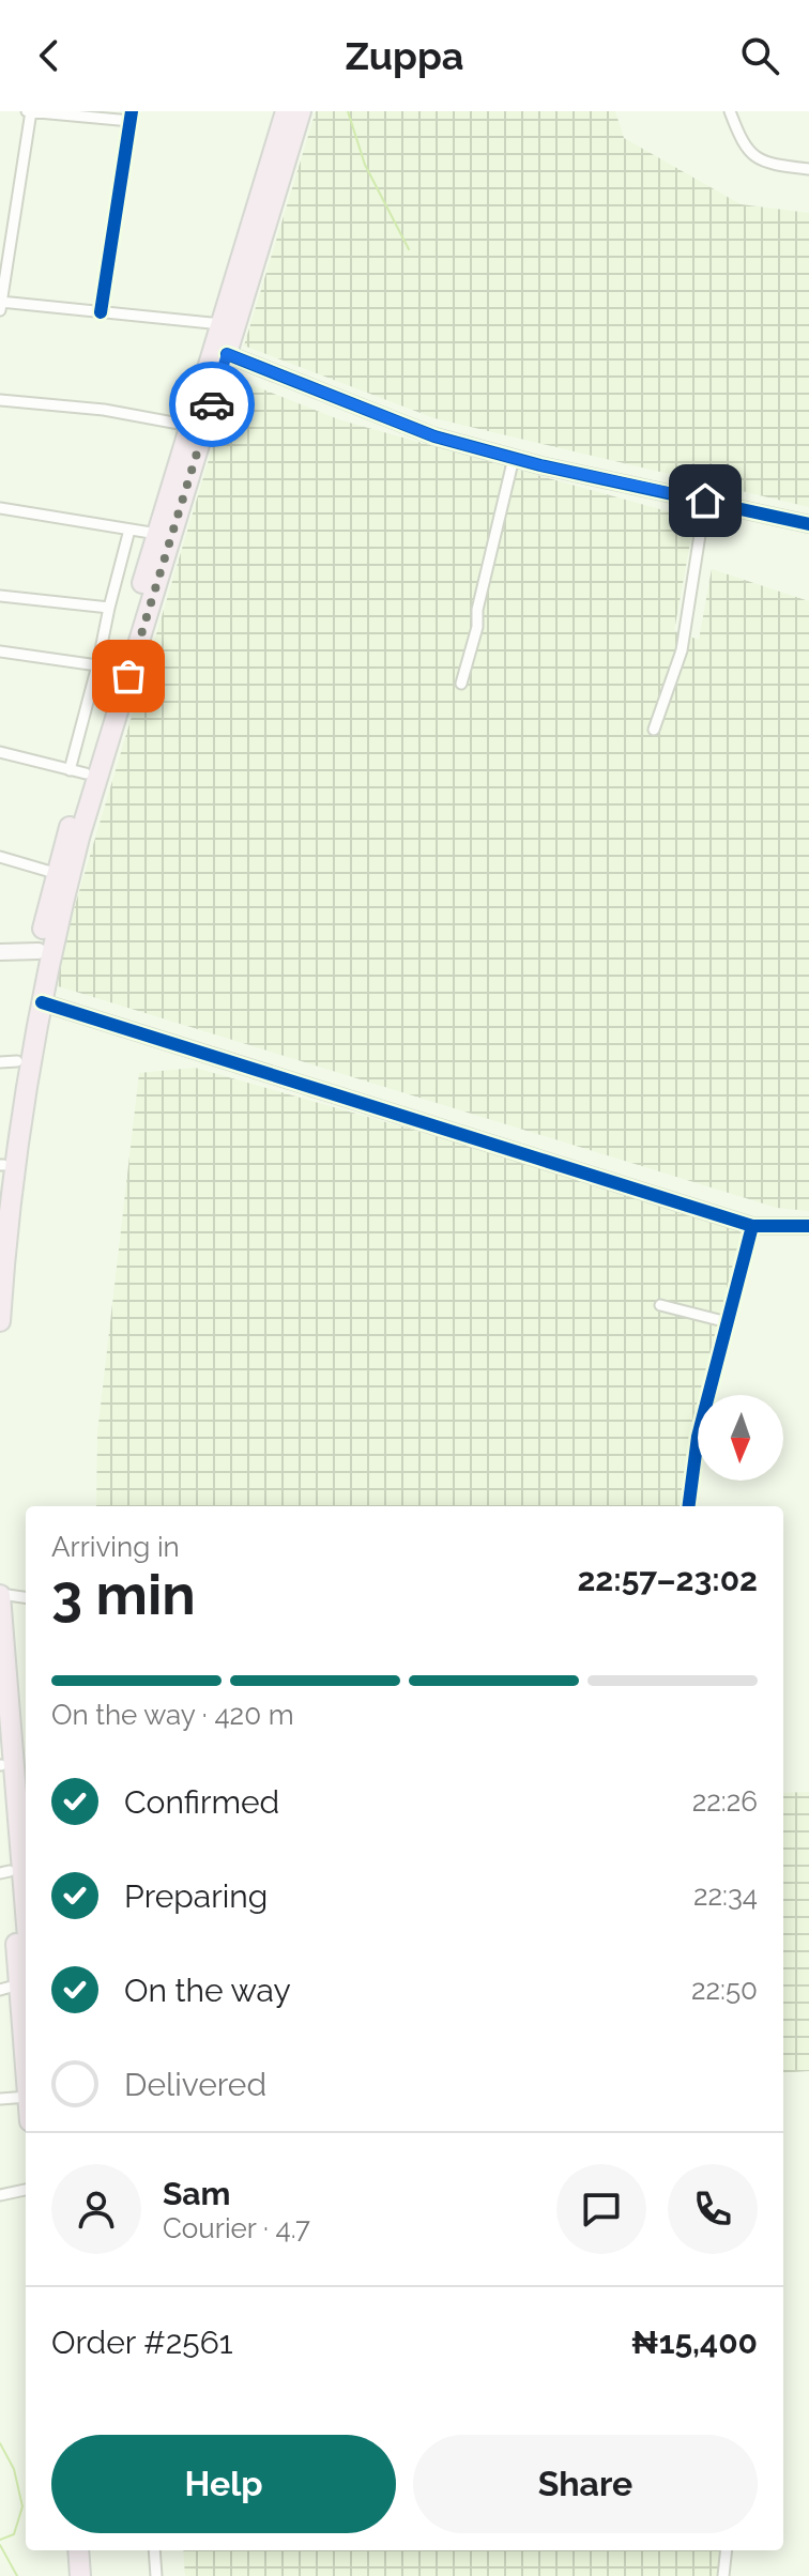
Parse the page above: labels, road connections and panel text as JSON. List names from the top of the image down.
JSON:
{
  "north": "bottom",
  "page": {
    "header": "Zuppa",
    "heading": ["3 min", "Arriving in", "22:57–23:02"],
    "panel": [
      "Sam",
      "Courier · 4.7",
      "Order #2561",
      "₦15,400"
    ],
    "bar": "On the way · 420 m",
    "list": [
      ["Confirmed", "22:26"],
      ["Preparing", "22:34"],
      ["On the way", "22:50"],
      "Delivered"
    ],
    "buttons": ["Help", "Share"]
  }
}
